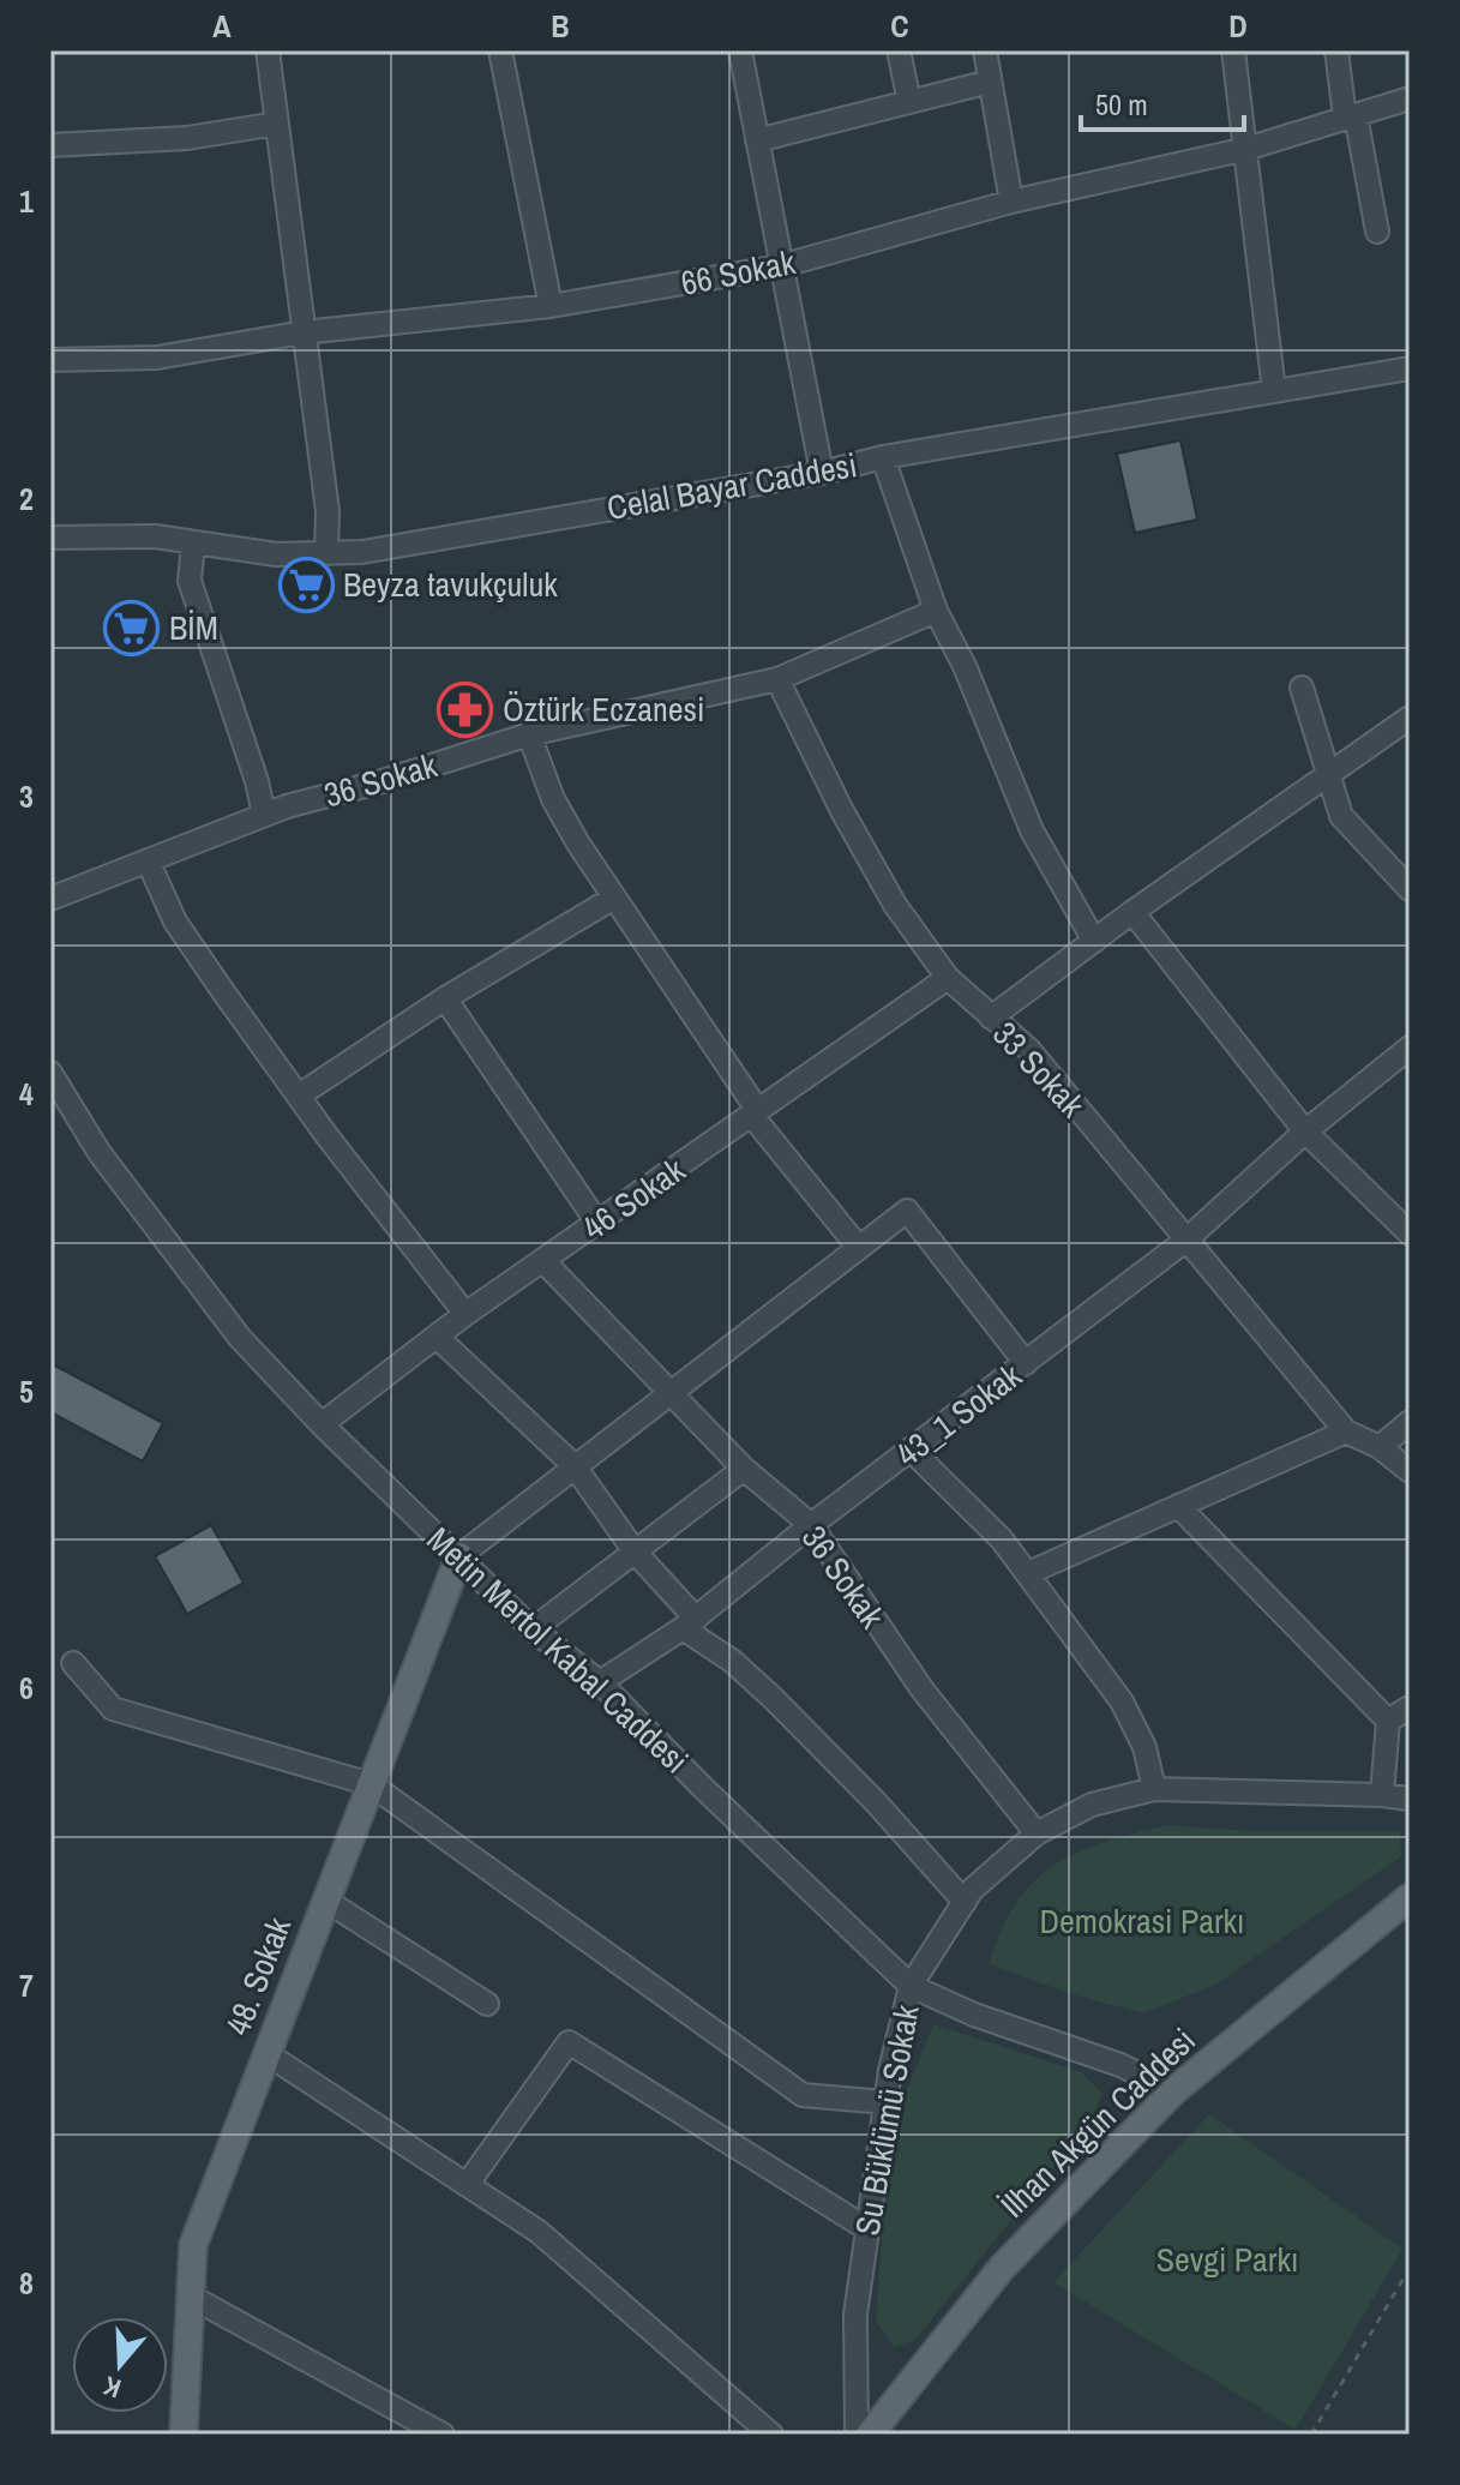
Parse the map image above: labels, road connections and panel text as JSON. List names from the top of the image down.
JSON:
{
  "streets": {
    "main road": ["48. Sokak", "İlhan Akgün Caddesi"],
    "street": [
      "66 Sokak",
      "Celal Bayar Caddesi",
      "36 Sokak",
      "33 Sokak",
      "46 Sokak",
      "43_1 Sokak",
      "Metin Mertol Kabal Caddesi",
      "Su Büklümü Sokak"
    ]
  },
  "crossings": [
    ["36 Sokak", "33 Sokak"],
    ["36 Sokak", "46 Sokak"],
    ["36 Sokak", "43_1 Sokak"],
    ["36 Sokak", "Su Büklümü Sokak"],
    ["33 Sokak", "46 Sokak"],
    ["33 Sokak", "43_1 Sokak"],
    ["46 Sokak", "Metin Mertol Kabal Caddesi"],
    ["43_1 Sokak", "Metin Mertol Kabal Caddesi"],
    ["Metin Mertol Kabal Caddesi", "48. Sokak"],
    ["Metin Mertol Kabal Caddesi", "Su Büklümü Sokak"],
    ["Metin Mertol Kabal Caddesi", "İlhan Akgün Caddesi"]
  ],
  "parks": ["Demokrasi Parkı", "Sevgi Parkı"],
  "places": {
    "supermarket": ["Beyza tavukçuluk", "BİM"],
    "pharmacy": ["Öztürk Eczanesi"]
  },
  "scale_bar": "50 m",
  "north": "bottom",
  "grid": {
    "columns": [
      "A",
      "B",
      "C",
      "D"
    ],
    "rows": [
      "1",
      "2",
      "3",
      "4",
      "5",
      "6",
      "7",
      "8"
    ]
  }
}
